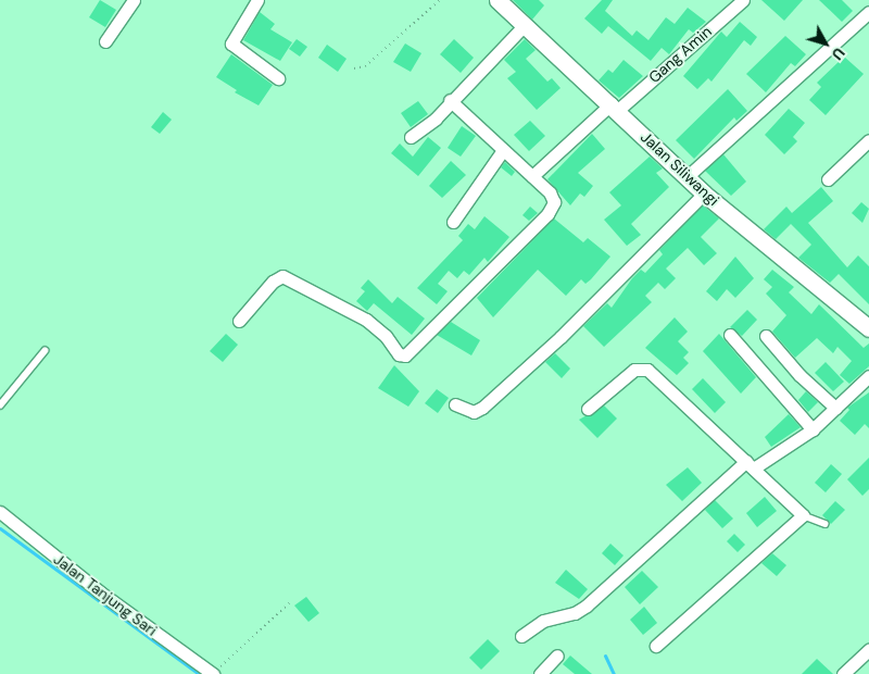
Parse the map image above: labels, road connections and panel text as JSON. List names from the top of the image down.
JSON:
{
  "streets": {
    "street": ["Gang Amin", "Jalan Siliwangi", "Jalan Tanjung Sari"]
  },
  "crossings": [
    ["Gang Amin", "Jalan Siliwangi"]
  ],
  "north": "bottom right"
}
